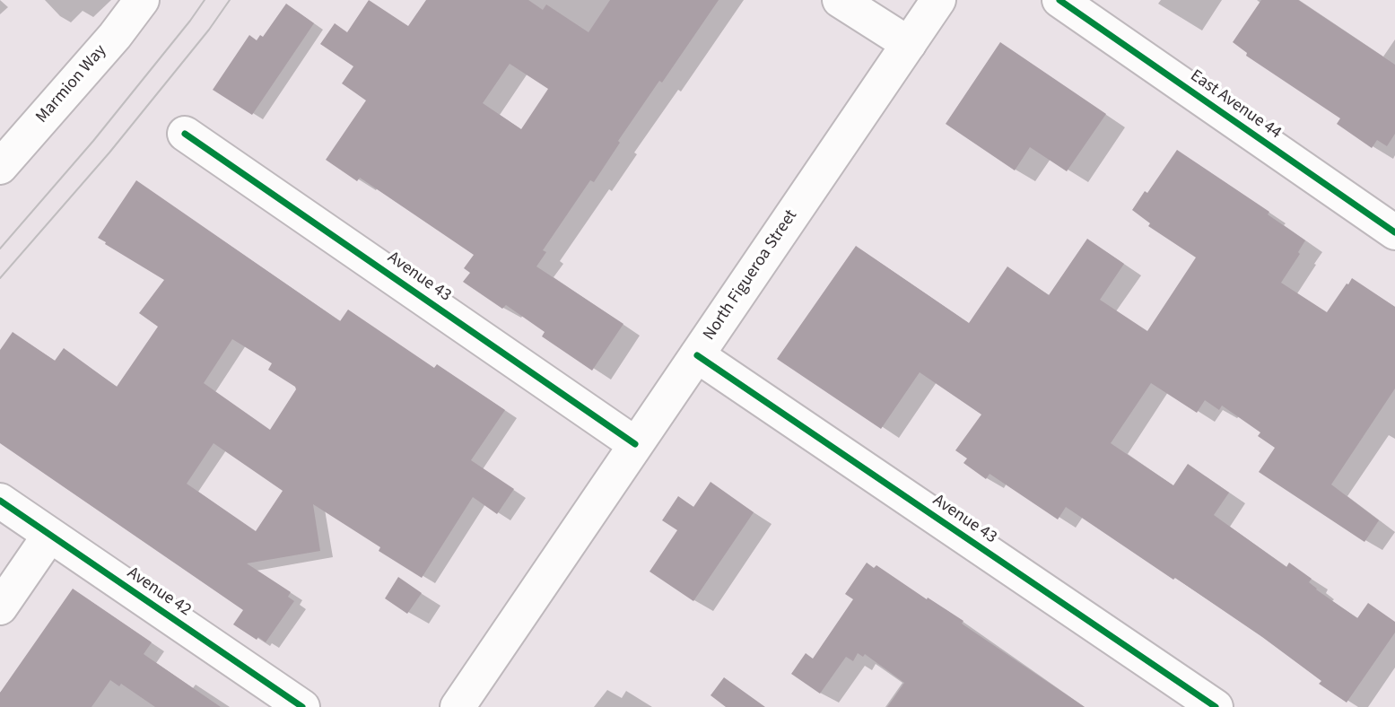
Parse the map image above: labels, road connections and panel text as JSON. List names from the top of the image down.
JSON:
{
  "streets": {
    "street": [
      "Marmion Way",
      "East Avenue 44",
      "North Figueroa Street",
      "Avenue 43",
      "Avenue 42"
    ]
  },
  "crossings": [
    ["North Figueroa Street", "Avenue 43"]
  ]
}
